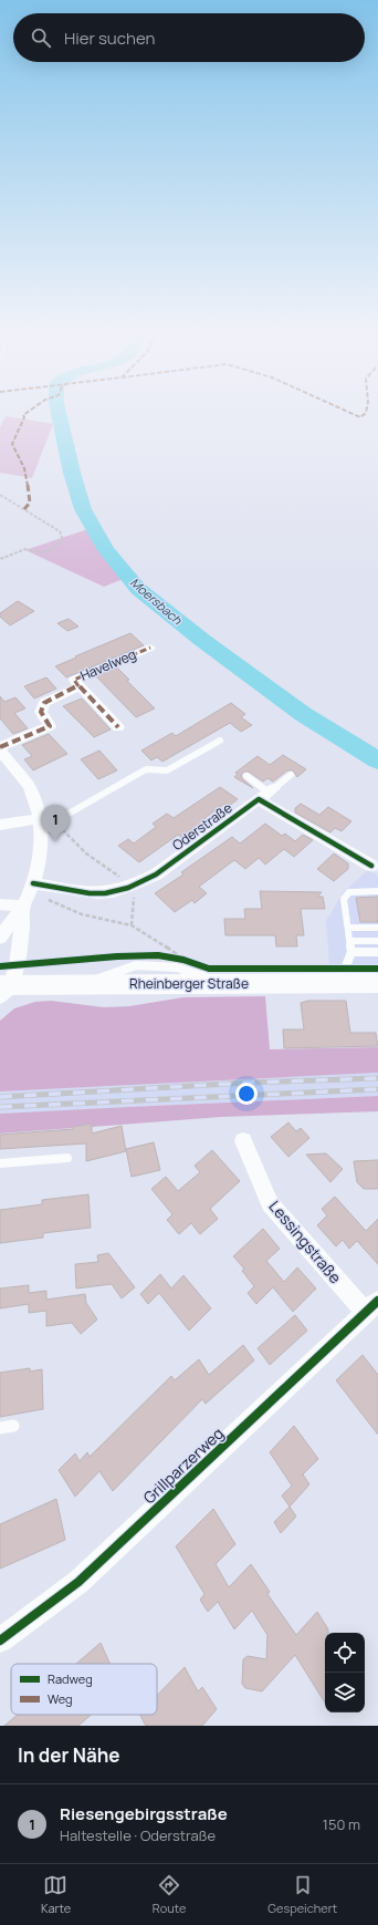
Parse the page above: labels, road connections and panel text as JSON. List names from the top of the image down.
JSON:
{
  "streets": {
    "main road": ["Rheinberger Straße"],
    "street": [
      "Havelweg",
      "Oderstraße",
      "Lessingstraße",
      "Grillparzerweg"
    ]
  },
  "crossings": [
    ["Lessingstraße", "Grillparzerweg"]
  ],
  "water": ["Moersbach"],
  "legend": ["Radweg", "Weg"],
  "page": {
    "search": "Hier suchen",
    "pins": "1",
    "heading": "In der Nähe",
    "list": [
      {
        "mark": "1",
        "name": "Riesengebirgsstraße",
        "note": "Haltestelle · Oderstraße",
        "value": "150 m"
      }
    ],
    "nav": ["Karte", "Route", "Gespeichert"]
  }
}
